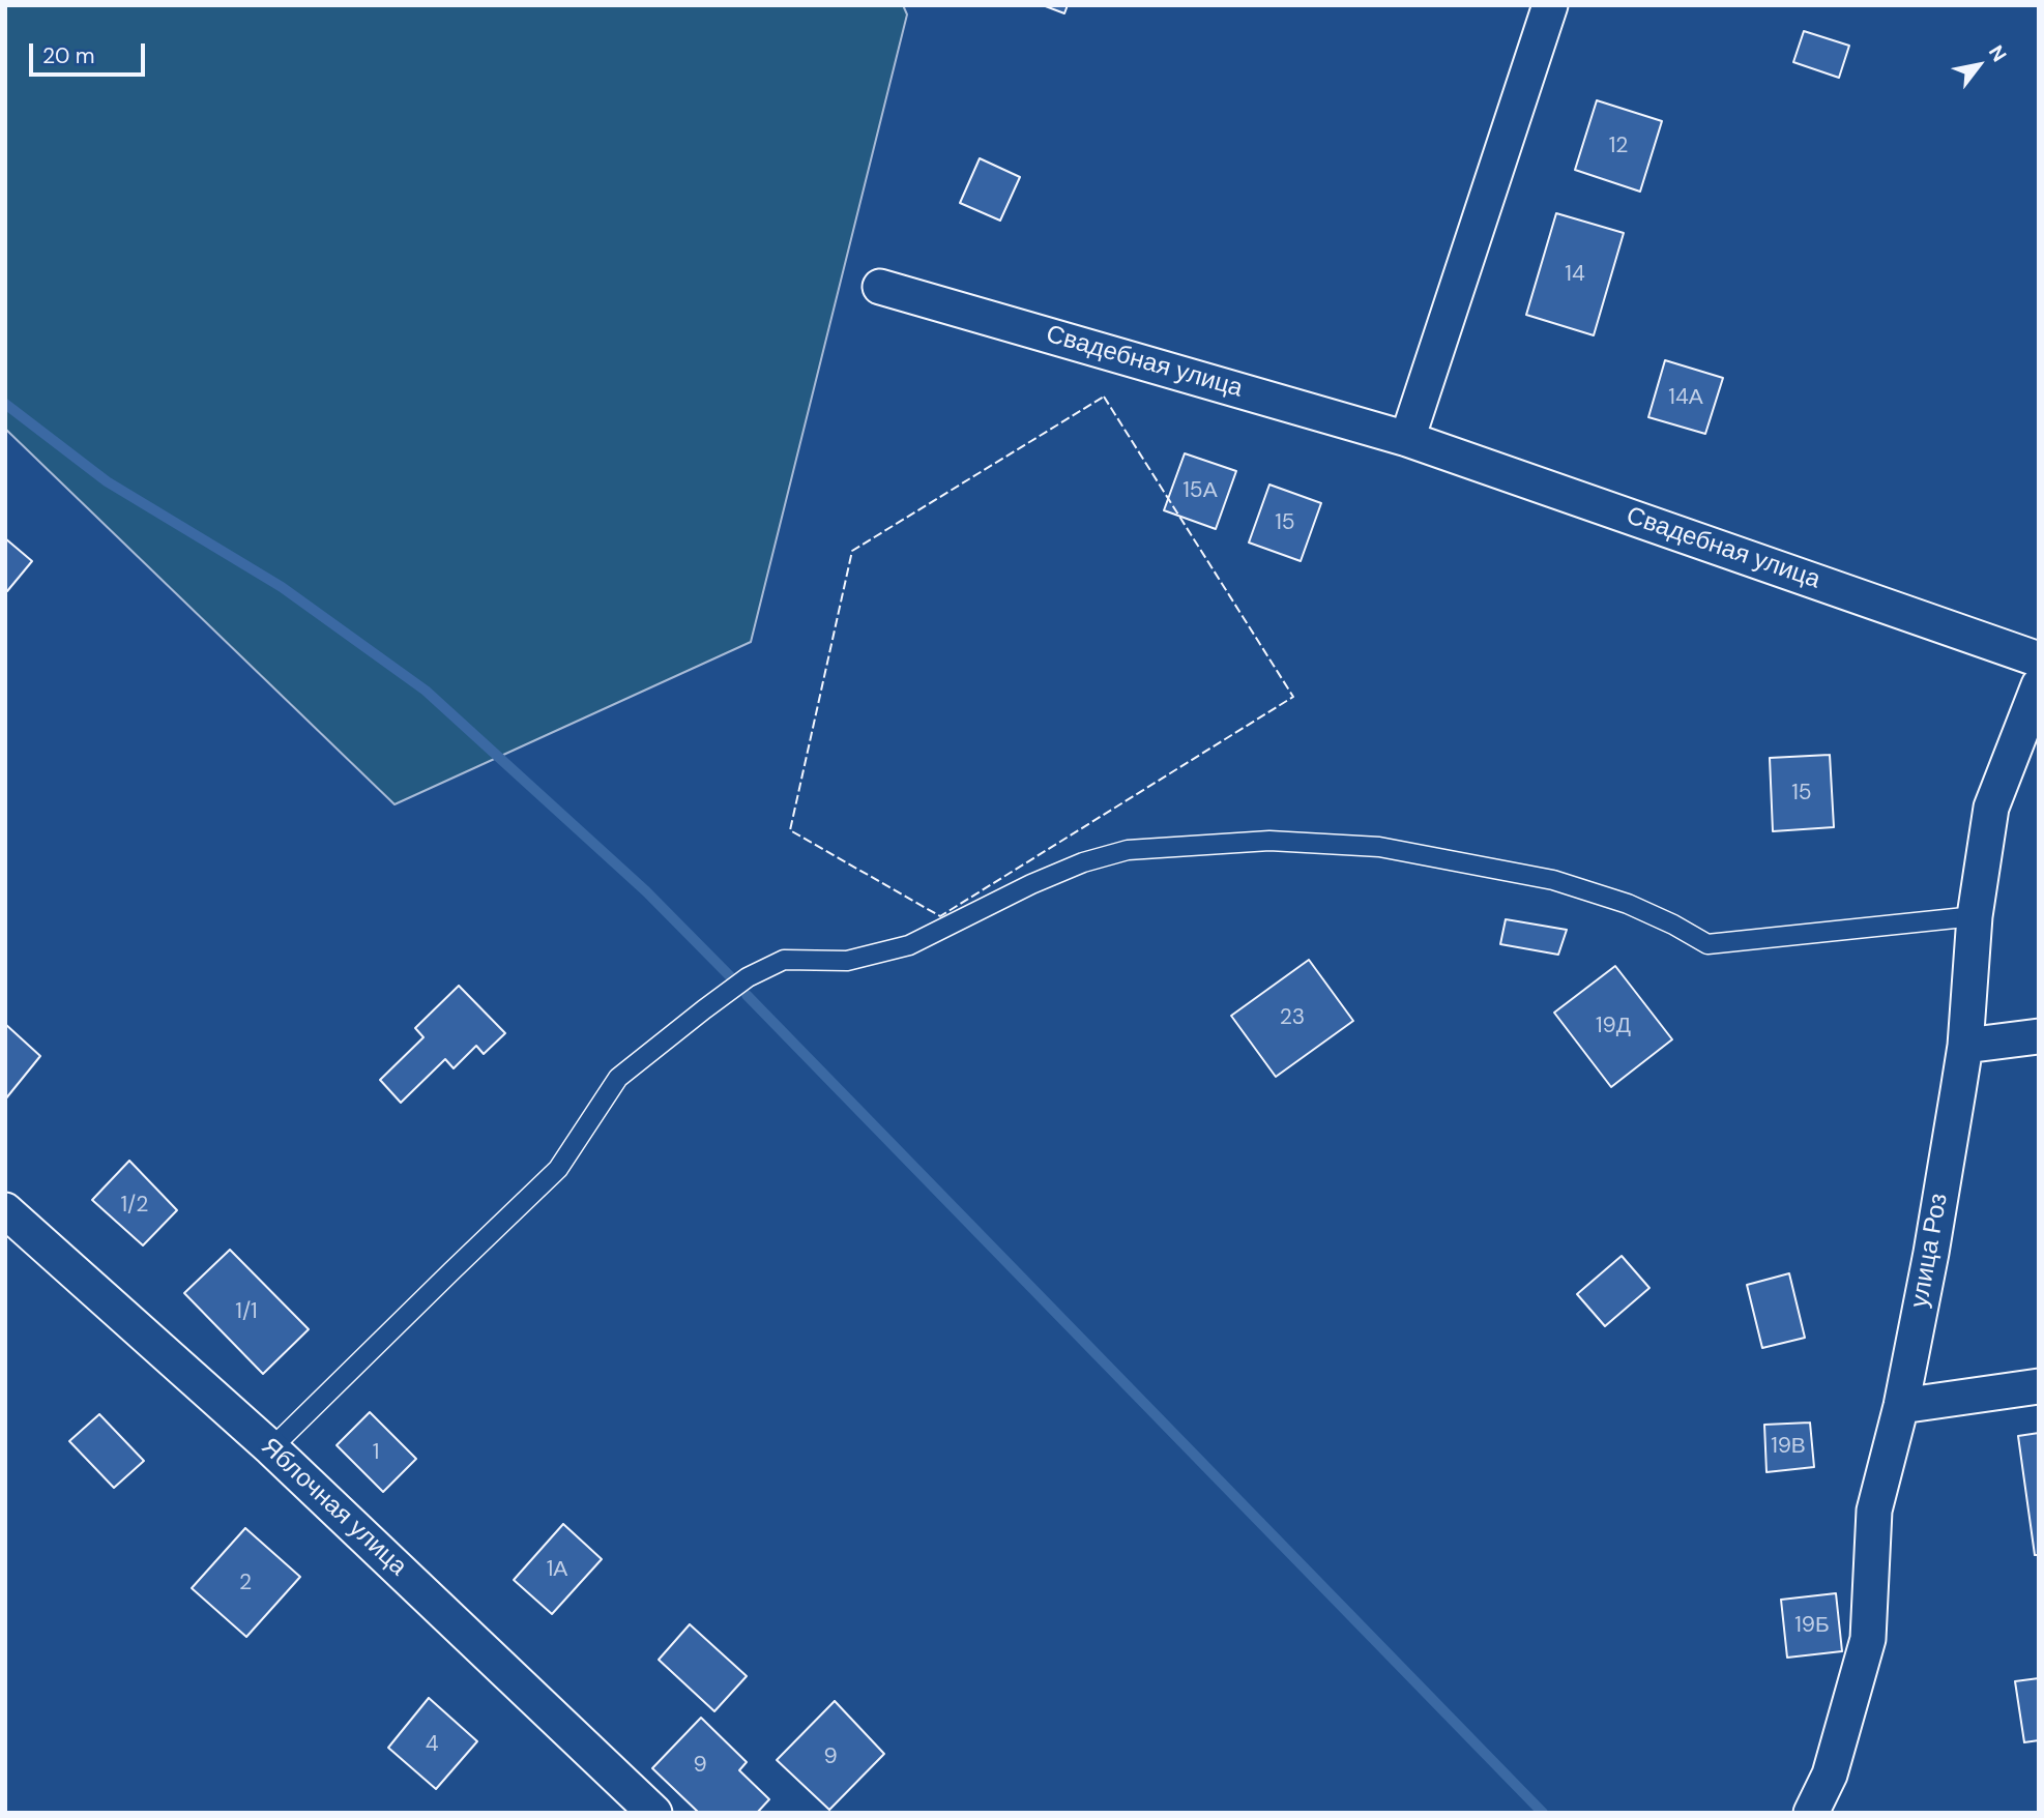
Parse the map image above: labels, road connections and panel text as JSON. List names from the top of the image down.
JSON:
{
  "streets": {
    "street": ["Свадебная улица", "улица Роз", "Яблочная улица"]
  },
  "house_numbers": [
    "12",
    "14",
    "14А",
    "15А",
    "15",
    "15",
    "23",
    "19Д",
    "1/2",
    "1/1",
    "19В",
    "1",
    "1А",
    "2",
    "19Б",
    "4",
    "9",
    "9"
  ],
  "scale_bar": "20 m",
  "north": "top right"
}
